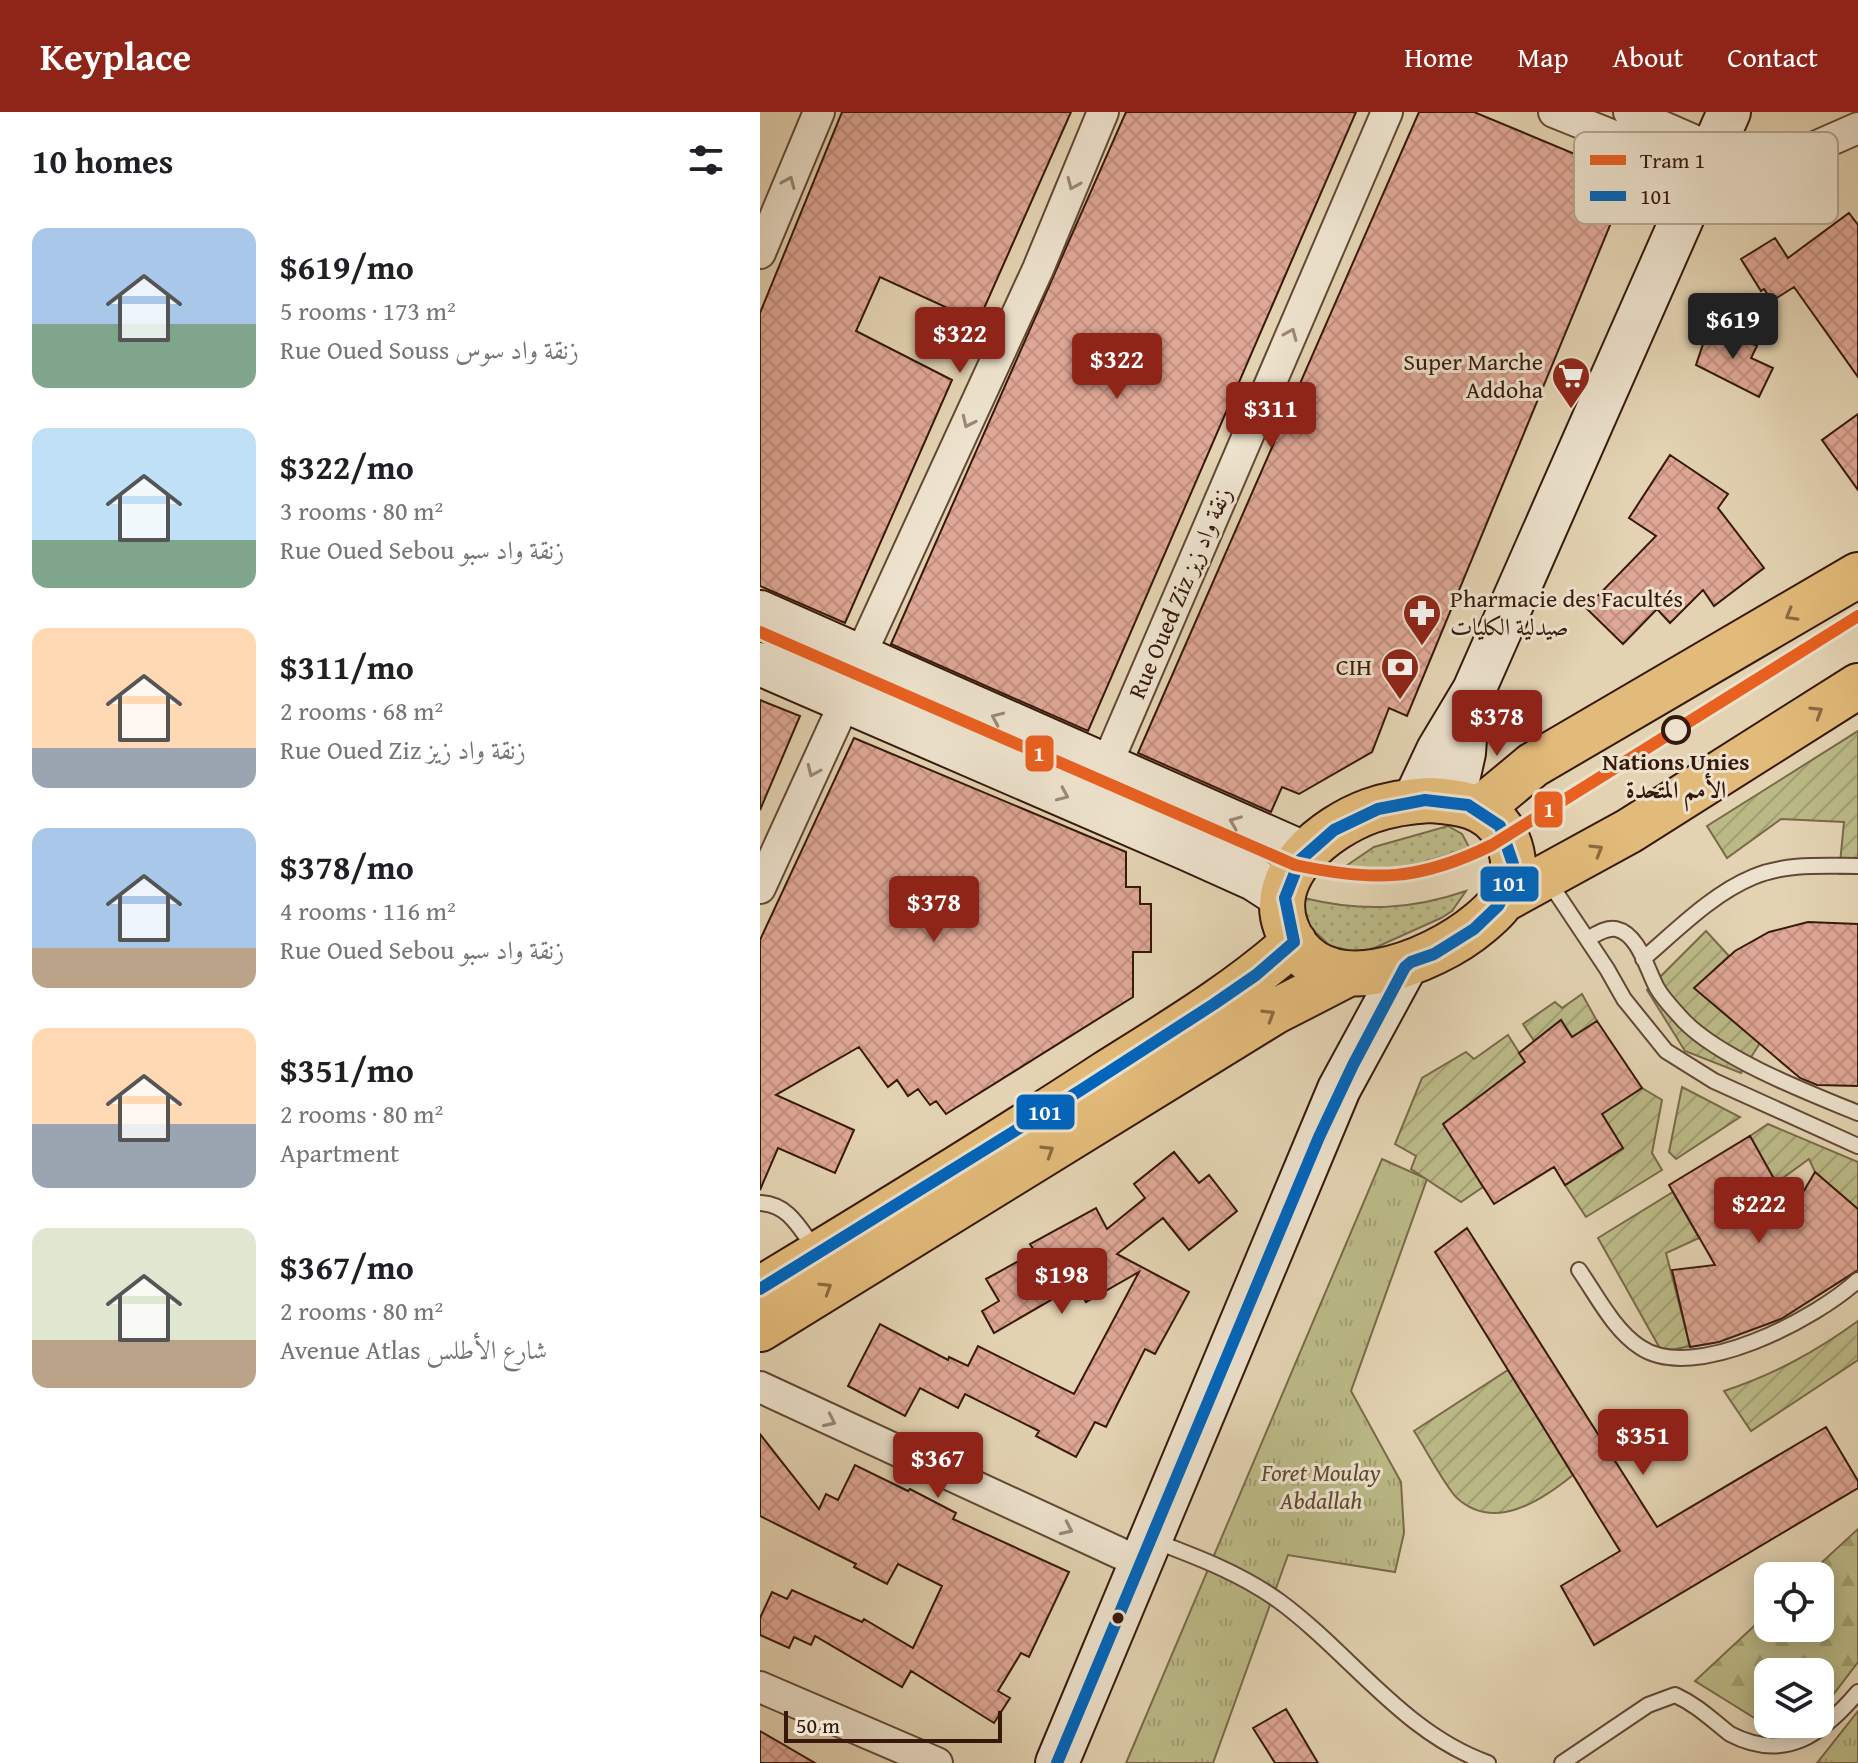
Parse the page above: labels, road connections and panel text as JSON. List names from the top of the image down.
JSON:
{
  "streets": {
    "street": ["Rue Oued Ziz زنقة واد زيز"]
  },
  "parks": ["Foret Moulay Abdallah"],
  "places": {
    "supermarket": ["Super Marche Addoha"],
    "pharmacy": ["Pharmacie des Facultés صيدلية الكليات"],
    "bank": ["CIH"],
    "other": ["Nations Unies الأمم المتحدة"]
  },
  "lines": ["tram line 1", "transit line 101"],
  "legend": ["Tram 1", "101"],
  "scale_bar": "50 m",
  "page": {
    "header": "Keyplace",
    "nav": [
      "Home",
      "Map",
      "About",
      "Contact"
    ],
    "heading": "10 homes",
    "list": [
      {
        "name": "$619/mo",
        "note": "5 rooms · 173 m² · Rue Oued Souss زنقة واد سوس"
      },
      {
        "name": "$322/mo",
        "note": "3 rooms · 80 m² · Rue Oued Sebou زنقة واد سبو"
      },
      {
        "name": "$311/mo",
        "note": "2 rooms · 68 m² · Rue Oued Ziz زنقة واد زيز"
      },
      {
        "name": "$378/mo",
        "note": "4 rooms · 116 m² · Rue Oued Sebou زنقة واد سبو"
      },
      {
        "name": "$351/mo",
        "note": "2 rooms · 80 m² · Apartment"
      },
      {
        "name": "$367/mo",
        "note": "2 rooms · 80 m² · Avenue Atlas شارع الأطلس"
      }
    ],
    "price": [
      "$619",
      "$322",
      "$322",
      "$311",
      "$378",
      "$378",
      "$222",
      "$198",
      "$351",
      "$367"
    ],
    "scale": "50 m"
  }
}
